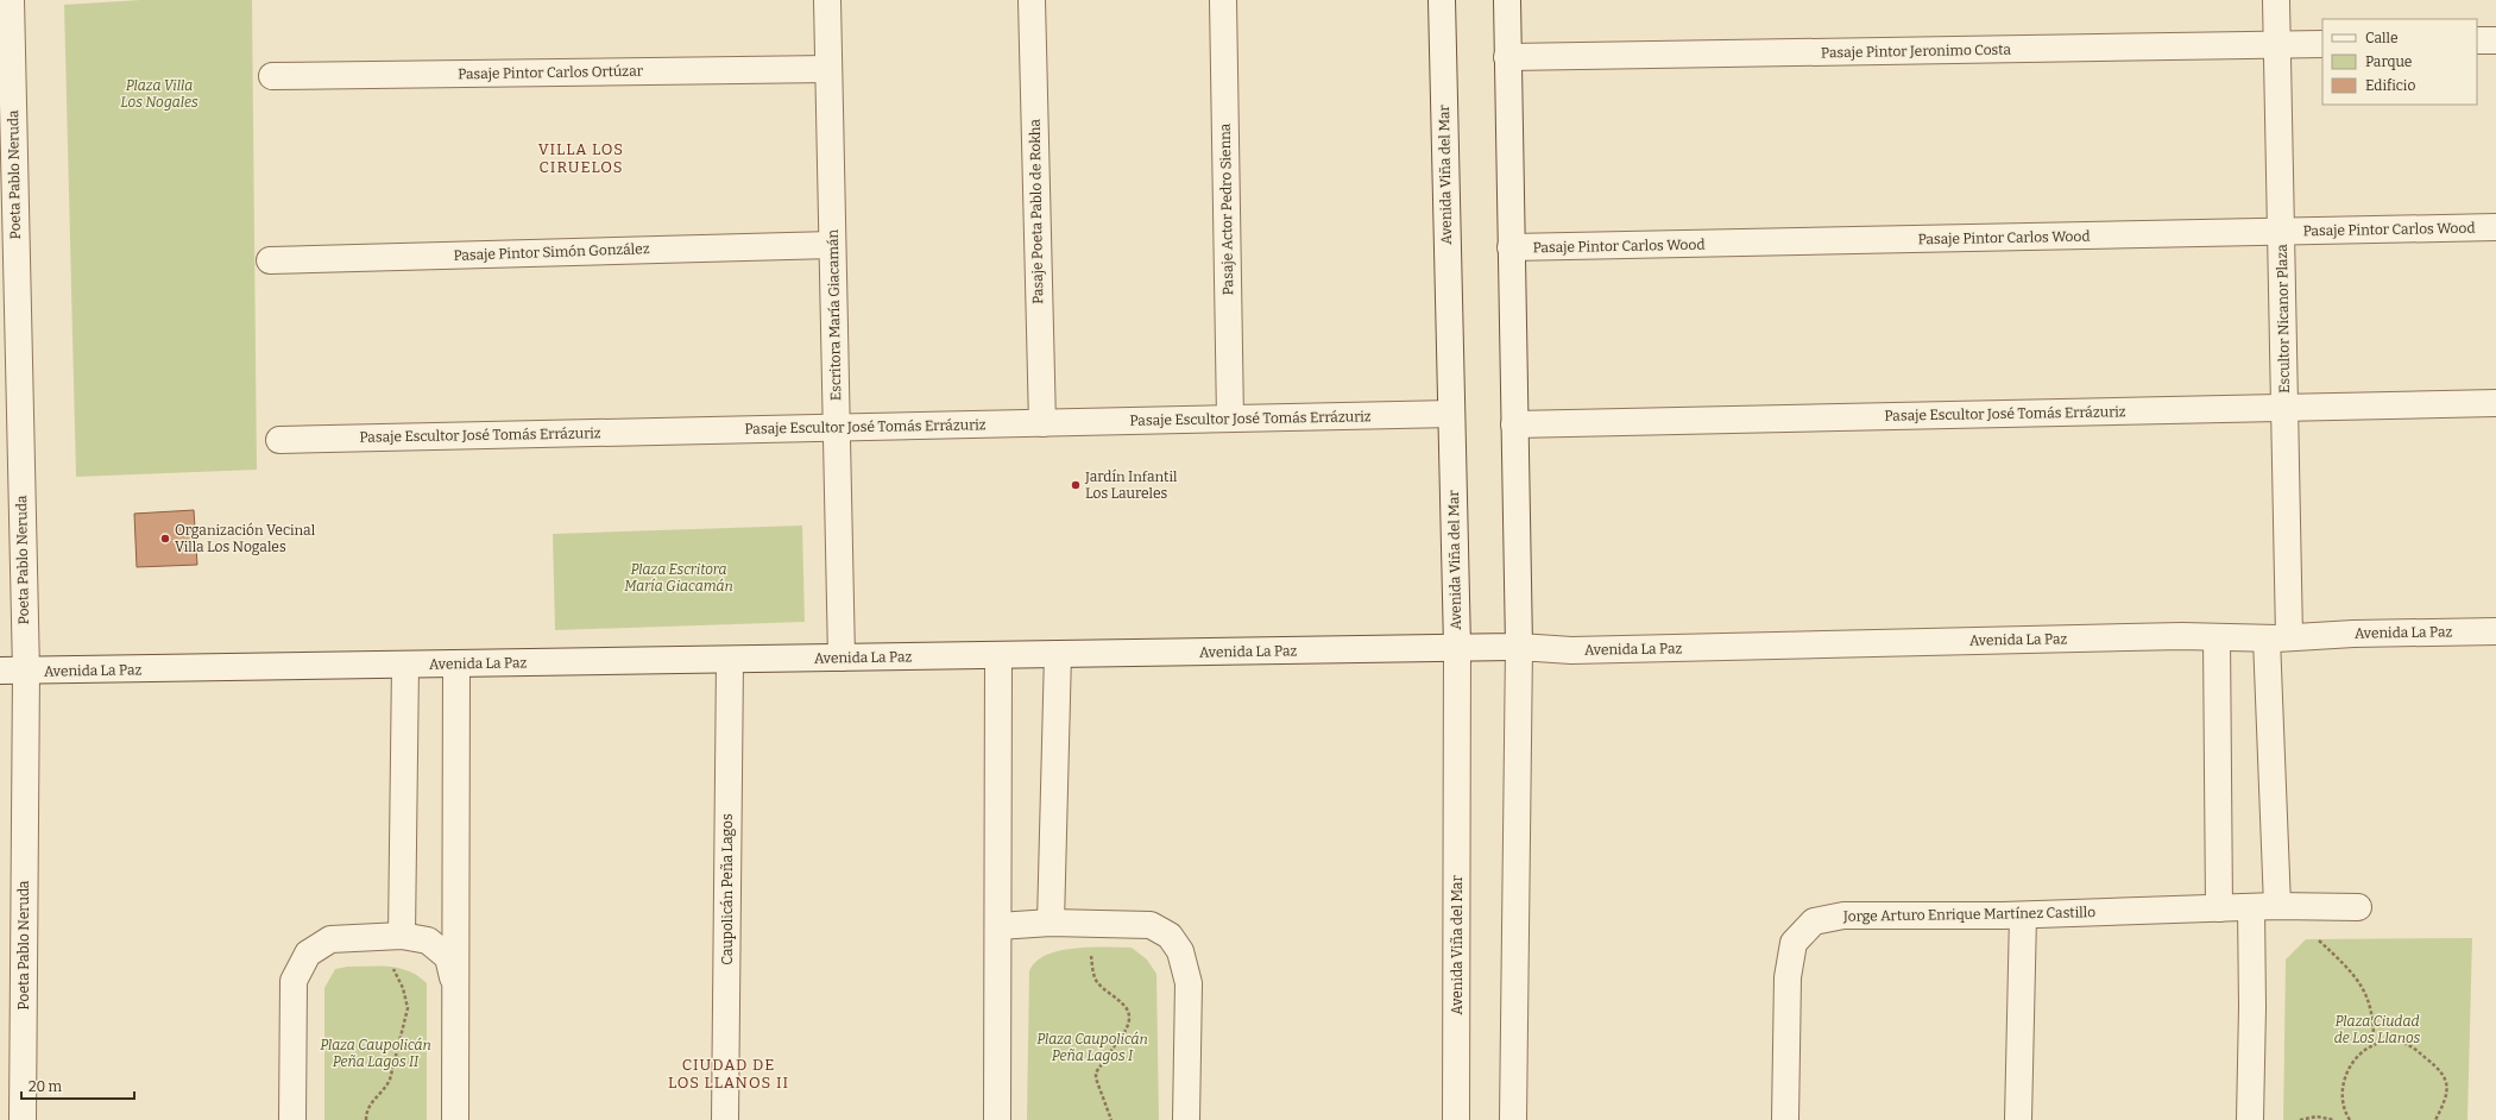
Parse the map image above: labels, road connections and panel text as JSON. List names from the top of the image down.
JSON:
{
  "streets": {
    "street": [
      "Pasaje Pintor Jeronimo Costa",
      "Pasaje Pintor Carlos Ortúzar",
      "Poeta Pablo Neruda",
      "Avenida Viña del Mar",
      "Pasaje Actor Pedro Sienna",
      "Pasaje Poeta Pablo de Rokha",
      "Pasaje Pintor Carlos Wood",
      "Pasaje Pintor Simón González",
      "Escritora María Giacamán",
      "Escultor Nicanor Plaza",
      "Pasaje Escultor José Tomás Errázuriz",
      "Avenida La Paz",
      "Caupolicán Peña Lagos",
      "Jorge Arturo Enrique Martínez Castillo"
    ]
  },
  "crossings": [
    ["Pasaje Pintor Jeronimo Costa", "Escultor Nicanor Plaza"],
    ["Pasaje Pintor Carlos Ortúzar", "Escritora María Giacamán"],
    ["Poeta Pablo Neruda", "Avenida La Paz"],
    ["Avenida Viña del Mar", "Pasaje Escultor José Tomás Errázuriz"],
    ["Avenida Viña del Mar", "Avenida La Paz"],
    ["Pasaje Actor Pedro Sienna", "Pasaje Escultor José Tomás Errázuriz"],
    ["Pasaje Poeta Pablo de Rokha", "Pasaje Escultor José Tomás Errázuriz"],
    ["Pasaje Pintor Carlos Wood", "Escultor Nicanor Plaza"],
    ["Pasaje Pintor Simón González", "Escritora María Giacamán"],
    ["Escritora María Giacamán", "Pasaje Escultor José Tomás Errázuriz"],
    ["Escritora María Giacamán", "Avenida La Paz"],
    ["Escultor Nicanor Plaza", "Pasaje Escultor José Tomás Errázuriz"],
    ["Escultor Nicanor Plaza", "Avenida La Paz"],
    ["Avenida La Paz", "Caupolicán Peña Lagos"]
  ],
  "districts": ["VILLA LOS CIRUELOS", "CIUDAD DE LOS LLANOS II"],
  "parks": [
    "Plaza Villa Los Nogales",
    "Plaza Escritora María Giacamán",
    "Plaza Ciudad de Los Llanos",
    "Plaza Caupolicán Peña Lagos I",
    "Plaza Caupolicán Peña Lagos II"
  ],
  "places": ["Jardín Infantil Los Laureles", "Organización Vecinal Villa Los Nogales"],
  "legend": ["Calle", "Parque", "Edificio"],
  "scale_bar": "20 m"
}
